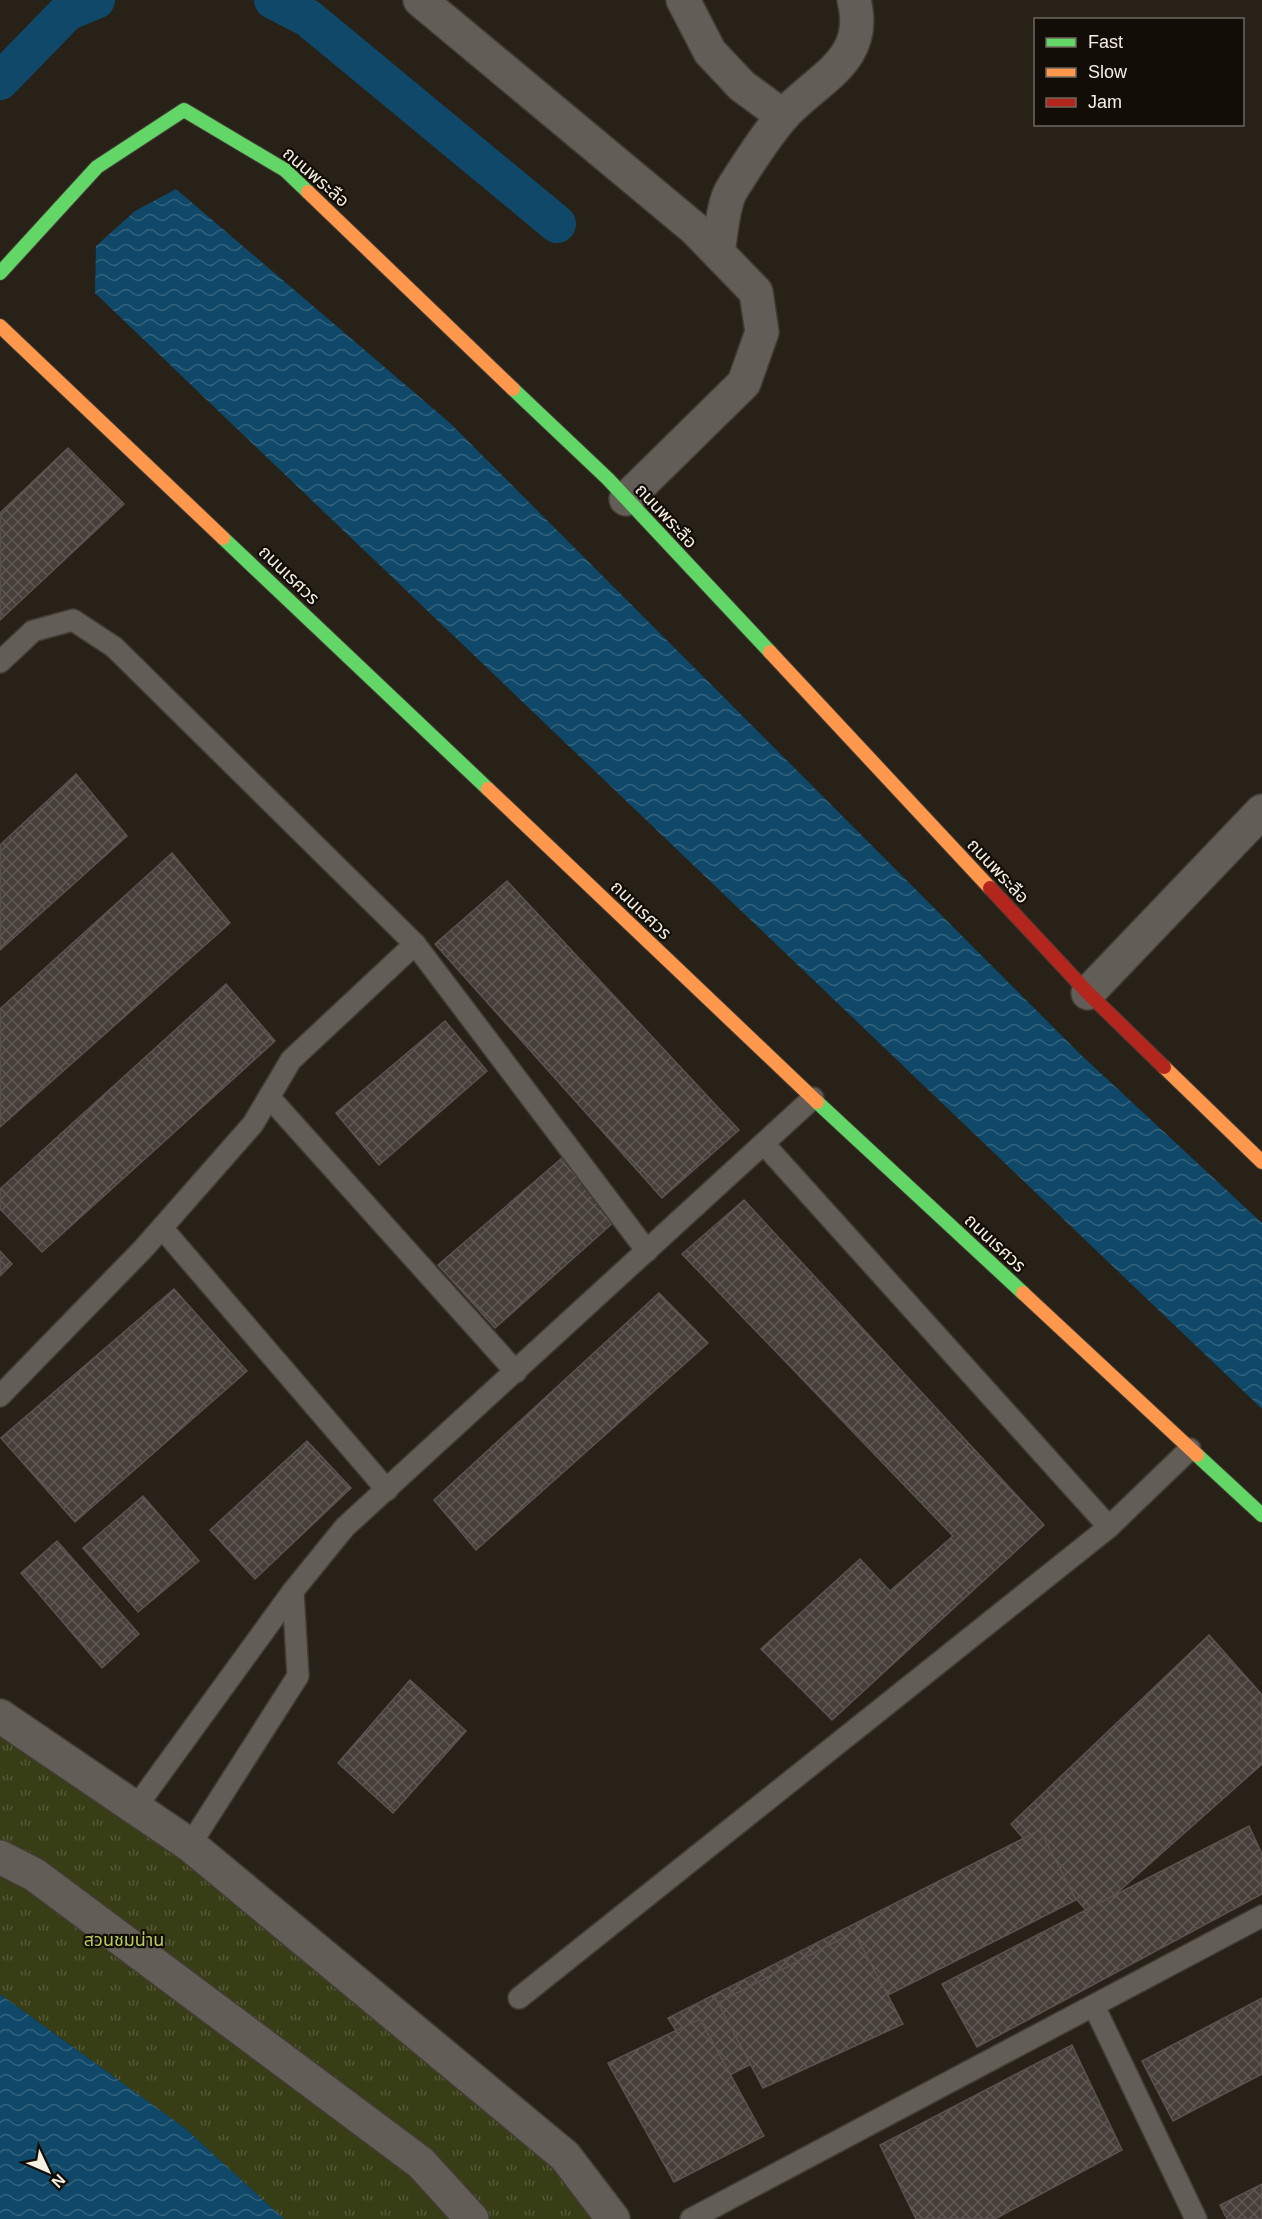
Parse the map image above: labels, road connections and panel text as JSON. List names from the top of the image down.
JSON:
{
  "streets": {
    "street": ["ถนนพระลือ", "ถนนเรศวร"]
  },
  "parks": ["สวนชมน่าน"],
  "legend": ["Fast", "Slow", "Jam"],
  "north": "bottom right"
}
